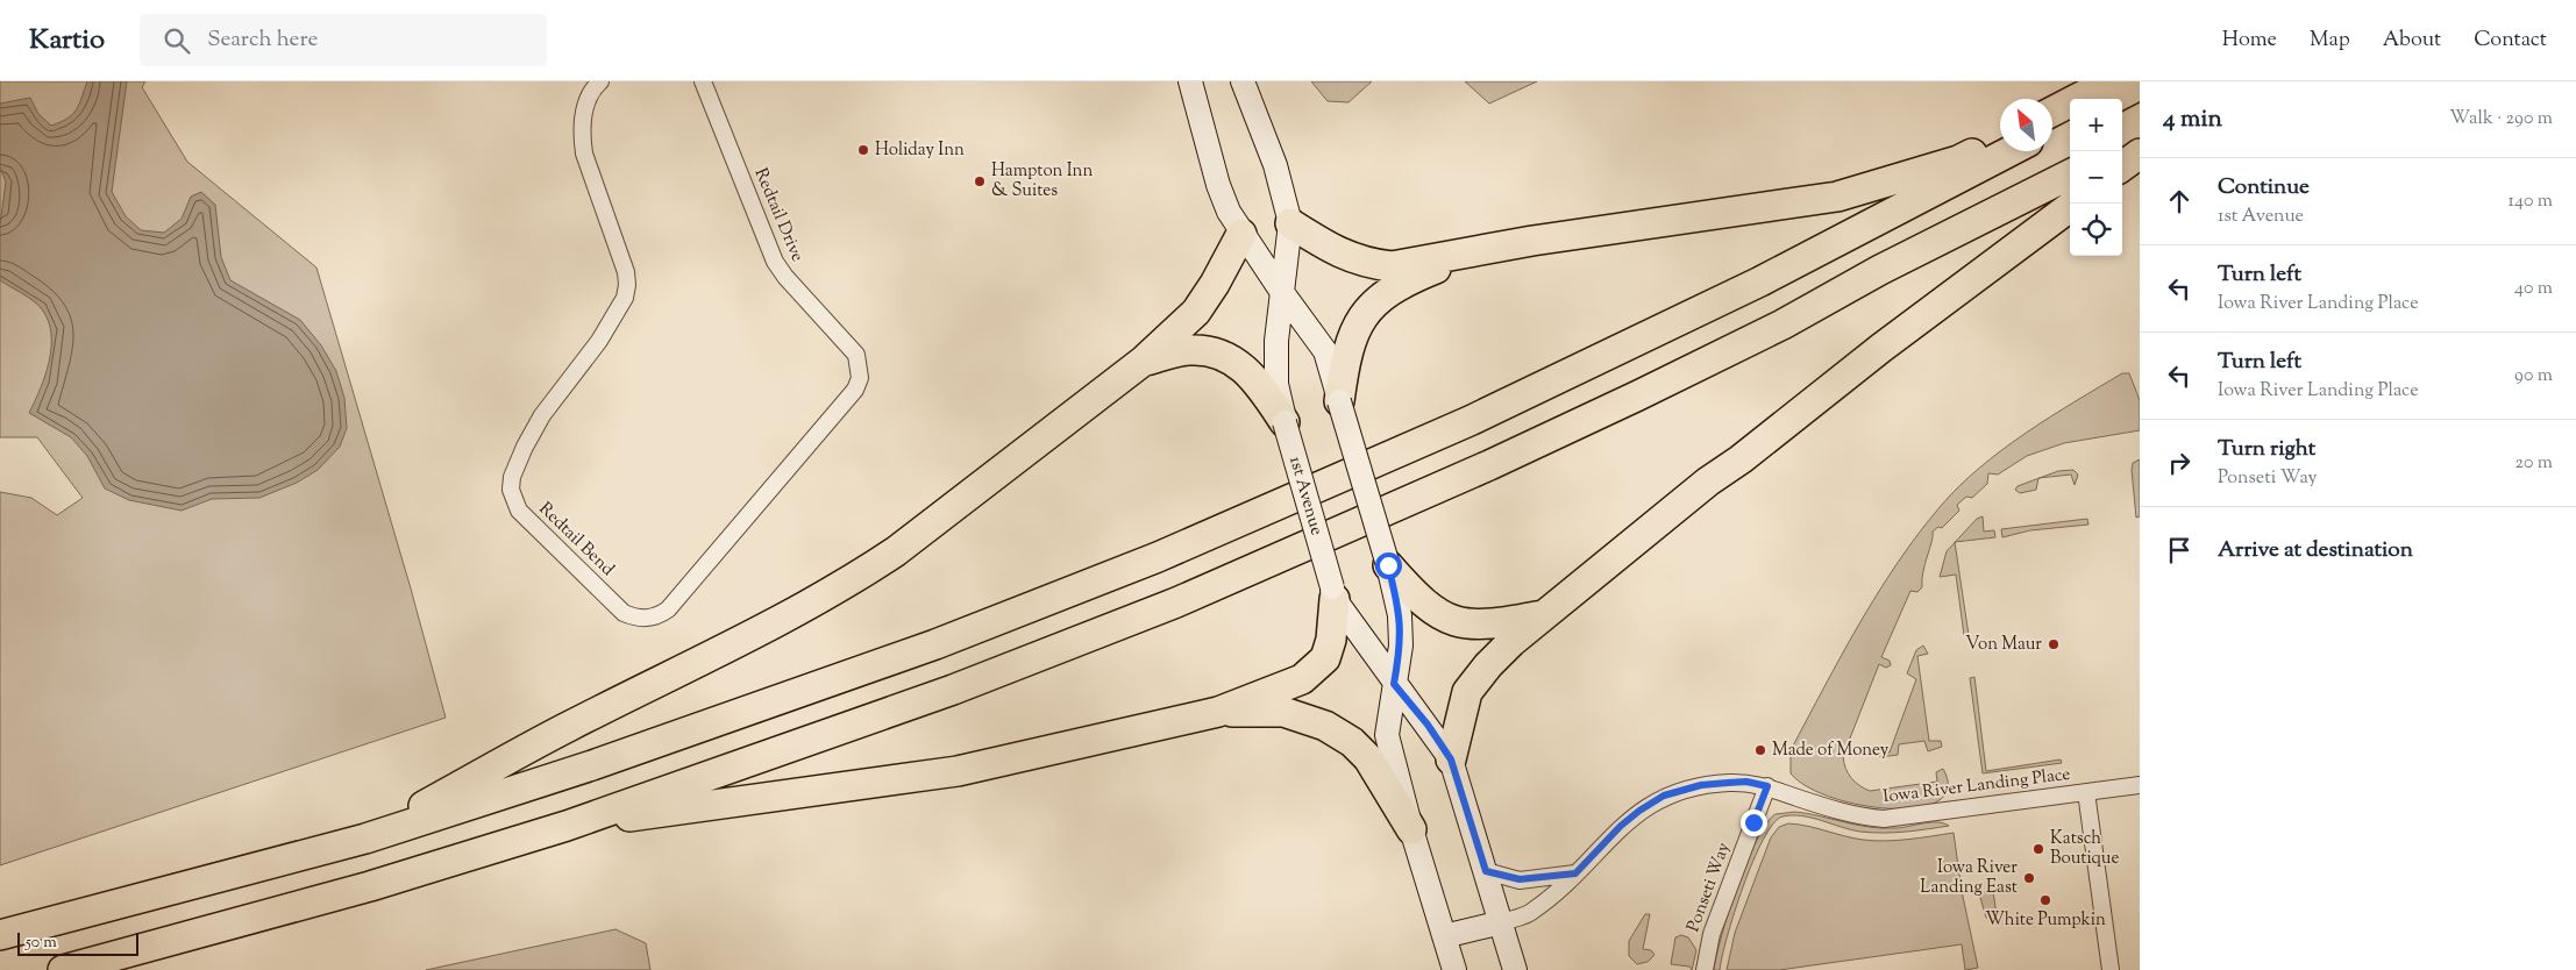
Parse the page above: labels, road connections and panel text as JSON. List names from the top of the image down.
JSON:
{
  "streets": {
    "main road": ["1st Avenue"],
    "street": [
      "Redtail Drive",
      "Redtail Bend",
      "Iowa River Landing Place",
      "Ponseti Way"
    ]
  },
  "crossings": [
    ["Redtail Drive", "Redtail Bend"],
    ["1st Avenue", "Iowa River Landing Place"],
    ["Iowa River Landing Place", "Ponseti Way"]
  ],
  "places": [
    "Holiday Inn",
    "Hampton Inn & Suites",
    "Von Maur",
    "Made of Money",
    "Katsch Boutique",
    "Iowa River Landing East",
    "White Pumpkin"
  ],
  "scale_bar": "50 m",
  "north": "top left",
  "page": {
    "header": "Kartio",
    "search": "Search here",
    "nav": [
      "Home",
      "Map",
      "About",
      "Contact"
    ],
    "heading": ["4 min", "Walk · 290 m"],
    "map_buttons": ["+", "−"],
    "list": [
      ["Continue", "1st Avenue", "140 m"],
      ["Turn left", "Iowa River Landing Place", "40 m"],
      ["Turn left", "Iowa River Landing Place", "90 m"],
      ["Turn right", "Ponseti Way", "20 m"],
      "Arrive at destination"
    ],
    "scale": "50 m"
  }
}
